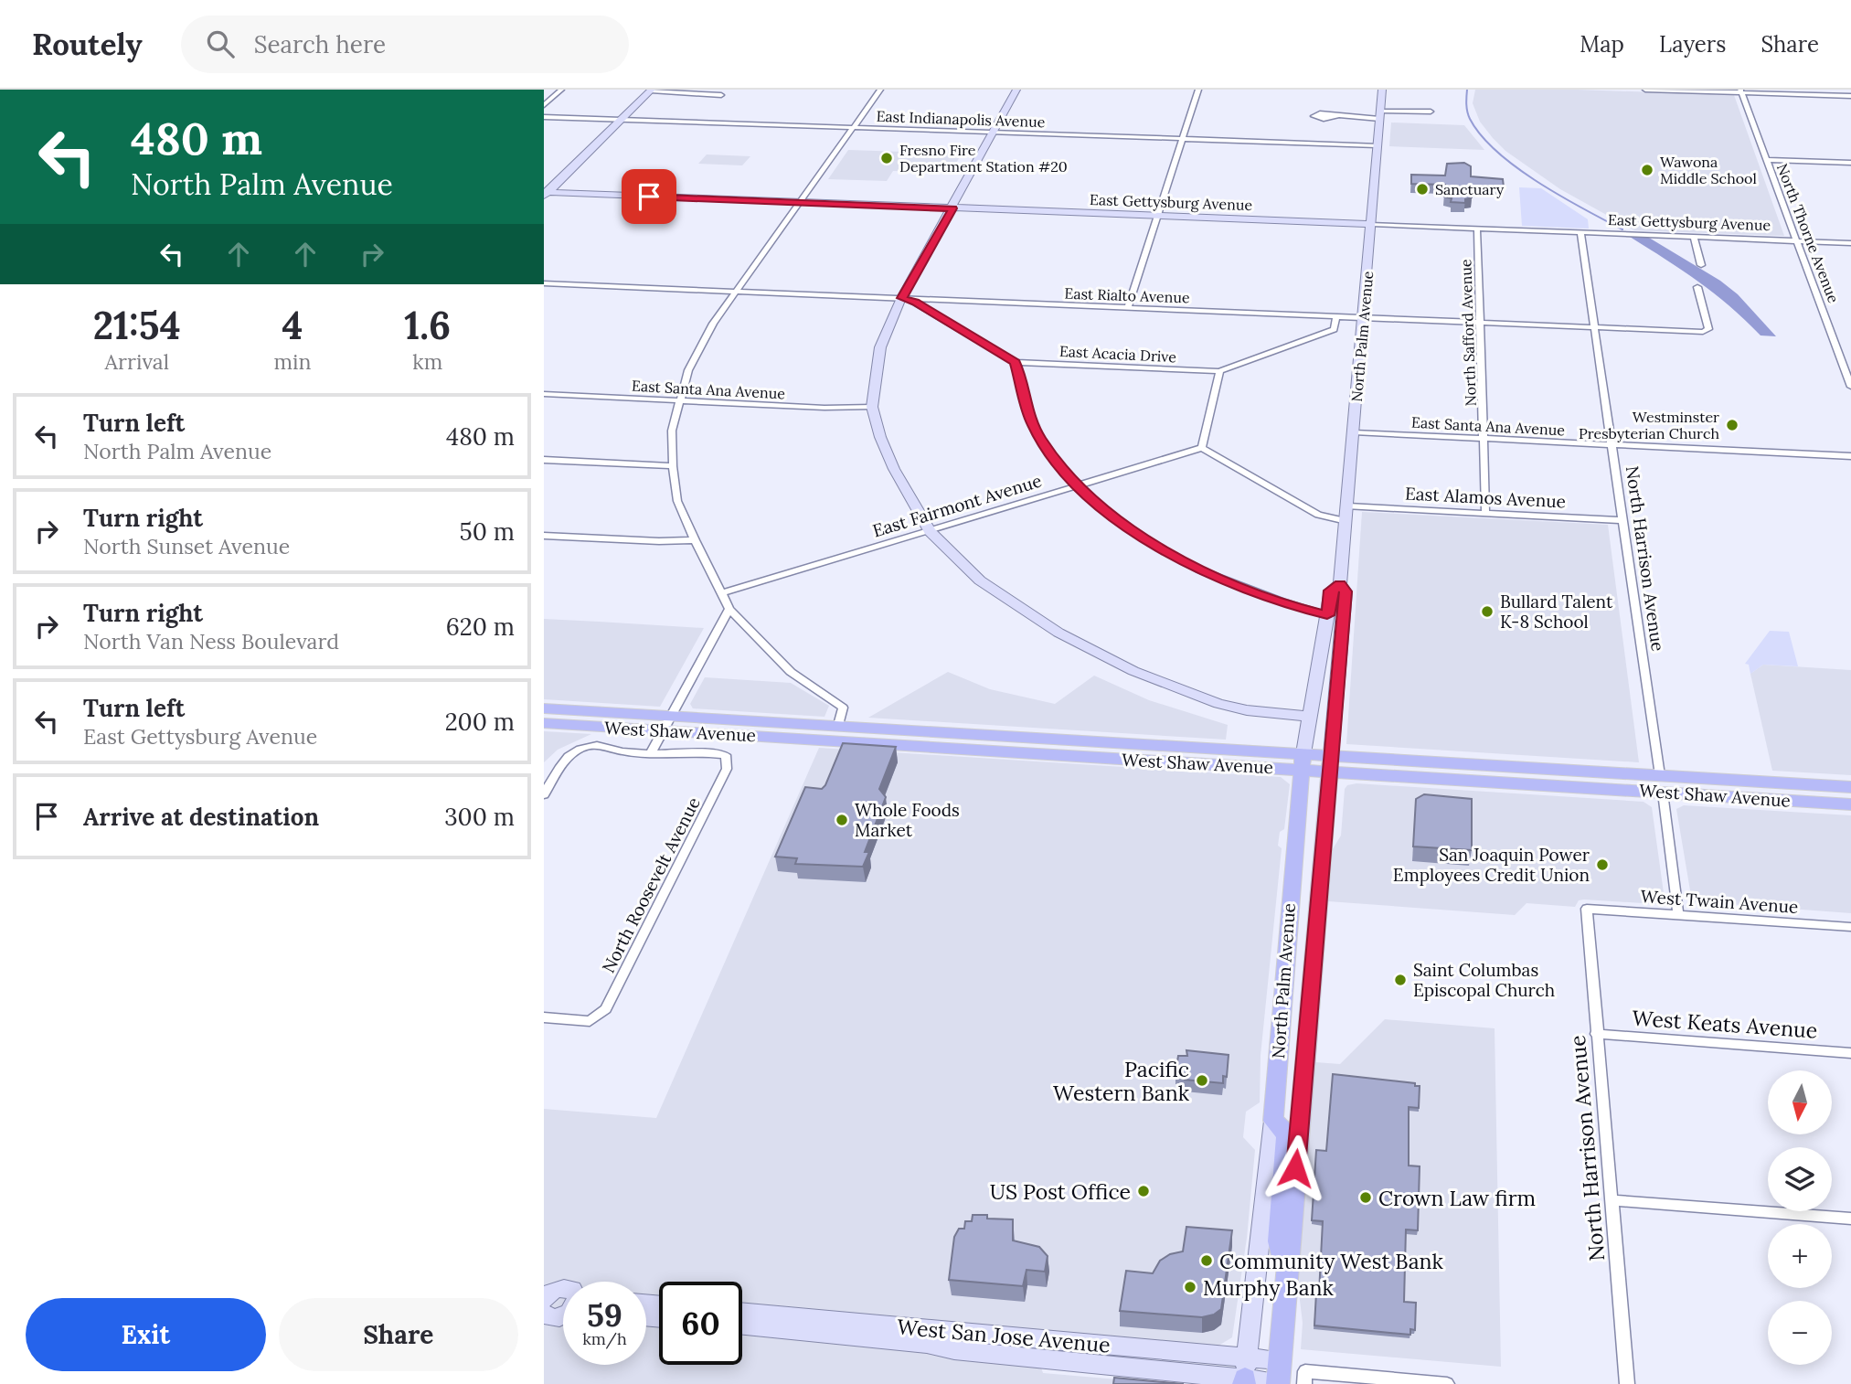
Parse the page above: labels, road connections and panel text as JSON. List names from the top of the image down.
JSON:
{
  "streets": {
    "main road": ["North Palm Avenue", "West Shaw Avenue"],
    "street": [
      "East Indianapolis Avenue",
      "East Gettysburg Avenue",
      "North Thorne Avenue",
      "East Rialto Avenue",
      "North Safford Avenue",
      "East Acacia Drive",
      "East Santa Ana Avenue",
      "East Alamos Avenue",
      "East Fairmont Avenue",
      "North Harrison Avenue",
      "North Roosevelt Avenue",
      "West Twain Avenue",
      "West Keats Avenue",
      "West San Jose Avenue"
    ]
  },
  "crossings": [
    ["East Indianapolis Avenue", "North Palm Avenue"],
    ["East Gettysburg Avenue", "North Thorne Avenue"],
    ["East Gettysburg Avenue", "North Safford Avenue"],
    ["East Gettysburg Avenue", "North Palm Avenue"],
    ["East Gettysburg Avenue", "North Harrison Avenue"],
    ["East Rialto Avenue", "North Safford Avenue"],
    ["East Rialto Avenue", "North Palm Avenue"],
    ["East Rialto Avenue", "North Harrison Avenue"],
    ["North Safford Avenue", "East Santa Ana Avenue"],
    ["North Safford Avenue", "East Alamos Avenue"],
    ["North Palm Avenue", "East Santa Ana Avenue"],
    ["North Palm Avenue", "East Alamos Avenue"],
    ["North Palm Avenue", "West Shaw Avenue"],
    ["North Palm Avenue", "West San Jose Avenue"],
    ["East Santa Ana Avenue", "North Harrison Avenue"],
    ["East Alamos Avenue", "North Harrison Avenue"],
    ["North Harrison Avenue", "West Shaw Avenue"],
    ["North Harrison Avenue", "West Twain Avenue"],
    ["North Harrison Avenue", "West Keats Avenue"]
  ],
  "places": [
    "Fresno Fire Department Station #20",
    "Wawona Middle School",
    "Sanctuary",
    "Westminster Presbyterian Church",
    "Bullard Talent K-8 School",
    "Whole Foods Market",
    "San Joaquin Power Employees Credit Union",
    "Saint Columbas Episcopal Church",
    "Pacific Western Bank",
    "US Post Office",
    "Crown Law firm",
    "Community West Bank",
    "Murphy Bank"
  ],
  "north": "bottom",
  "page": {
    "header": "Routely",
    "search": "Search here",
    "nav": ["Map", "Layers", "Share"],
    "turn": ["480 m", "North Palm Avenue"],
    "eta": [
      "21:54",
      "Arrival",
      "4",
      "min",
      "1.6",
      "km"
    ],
    "list": [
      {
        "name": "Turn left",
        "note": "North Palm Avenue",
        "value": "480 m"
      },
      {
        "name": "Turn right",
        "note": "North Sunset Avenue",
        "value": "50 m"
      },
      {
        "name": "Turn right",
        "note": "North Van Ness Boulevard",
        "value": "620 m"
      },
      {
        "name": "Turn left",
        "note": "East Gettysburg Avenue",
        "value": "200 m"
      },
      {
        "name": "Arrive at destination",
        "value": "300 m"
      }
    ],
    "map_buttons": ["+", "−"],
    "speed": "59 km/h",
    "limit": "60",
    "buttons": ["Exit", "Share"]
  }
}
